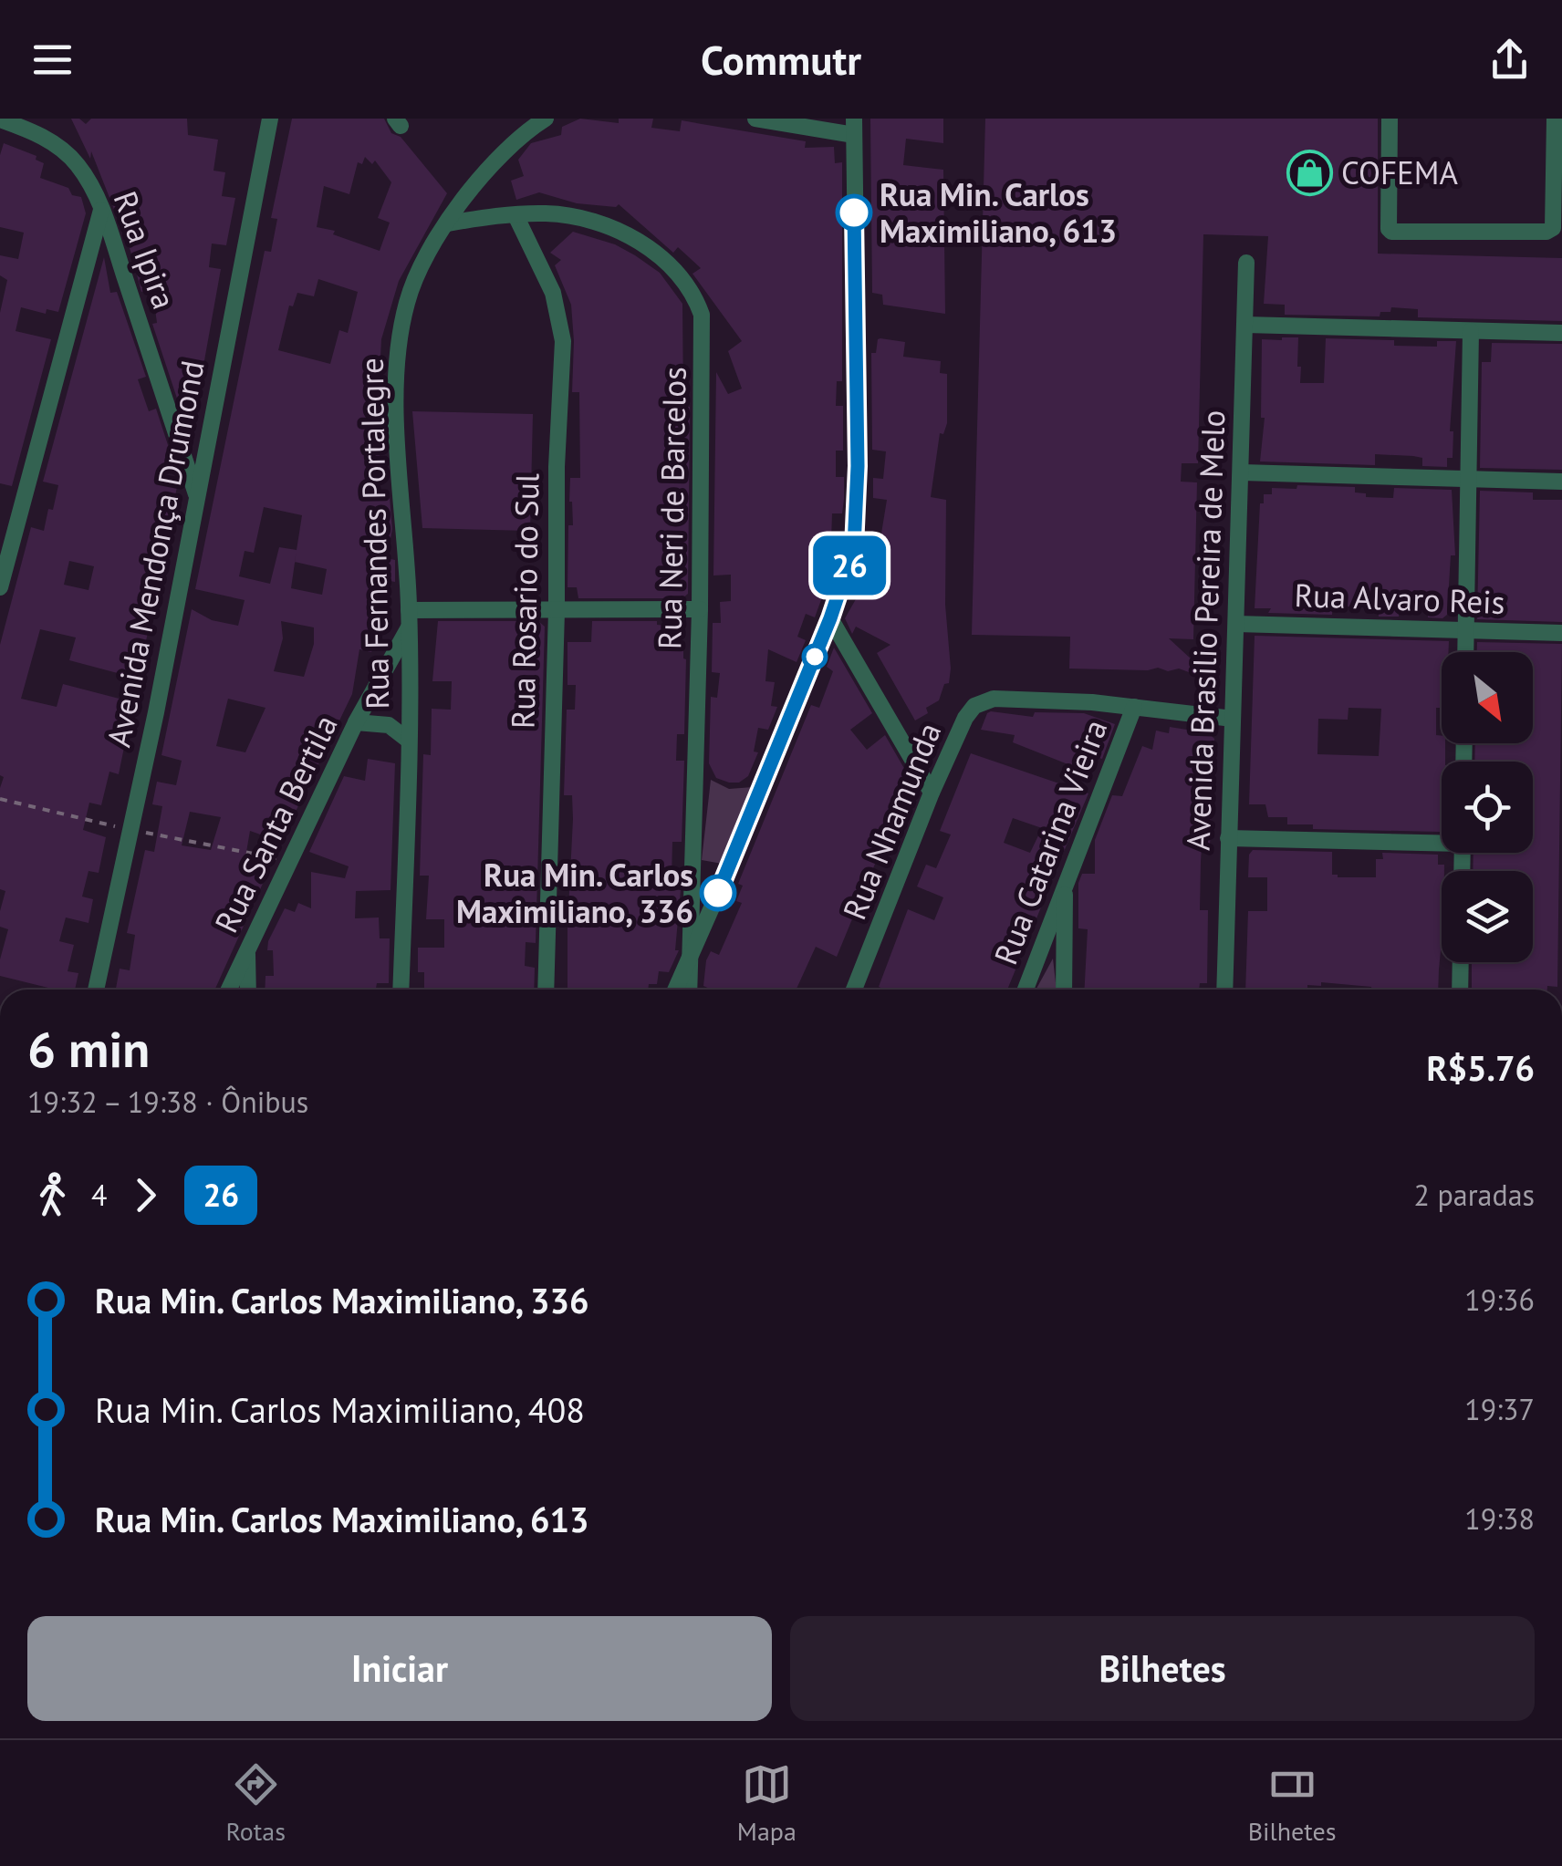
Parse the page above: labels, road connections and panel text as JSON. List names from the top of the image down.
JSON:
{
  "streets": {
    "street": [
      "Rua Ipira",
      "Rua Neri de Barcelos",
      "Rua Fernandes Portalegre",
      "Avenida Mendonça Drumond",
      "Rua Alvaro Reis",
      "Rua Rosario do Sul",
      "Avenida Brasilio Pereira de Melo",
      "Rua Nhamunda",
      "Rua Santa Bertila",
      "Rua Catarina Vieira"
    ]
  },
  "crossings": [
    ["Rua Ipira", "Avenida Mendonça Drumond"],
    ["Rua Neri de Barcelos", "Rua Fernandes Portalegre"],
    ["Rua Neri de Barcelos", "Rua Rosario do Sul"],
    ["Rua Fernandes Portalegre", "Rua Santa Bertila"],
    ["Rua Alvaro Reis", "Avenida Brasilio Pereira de Melo"],
    ["Avenida Brasilio Pereira de Melo", "Rua Nhamunda"],
    ["Rua Nhamunda", "Rua Catarina Vieira"]
  ],
  "places": {
    "shop": ["COFEMA"],
    "other": ["Rua Min. Carlos Maximiliano, 613", "Rua Min. Carlos Maximiliano, 336"]
  },
  "lines": ["bus line 26"],
  "north": "bottom right",
  "page": {
    "header": "Commutr",
    "on_map": "26",
    "heading": ["6 min", "19:32 – 19:38 · Ônibus", "R$5.76"],
    "legs": ["4", "26", "2 paradas"],
    "list": [
      {
        "name": "Rua Min. Carlos Maximiliano, 336",
        "value": "19:36"
      },
      {
        "name": "Rua Min. Carlos Maximiliano, 408",
        "value": "19:37"
      },
      {
        "name": "Rua Min. Carlos Maximiliano, 613",
        "value": "19:38"
      }
    ],
    "buttons": ["Iniciar", "Bilhetes"],
    "tabs": ["Rotas", "Mapa", "Bilhetes"]
  }
}
